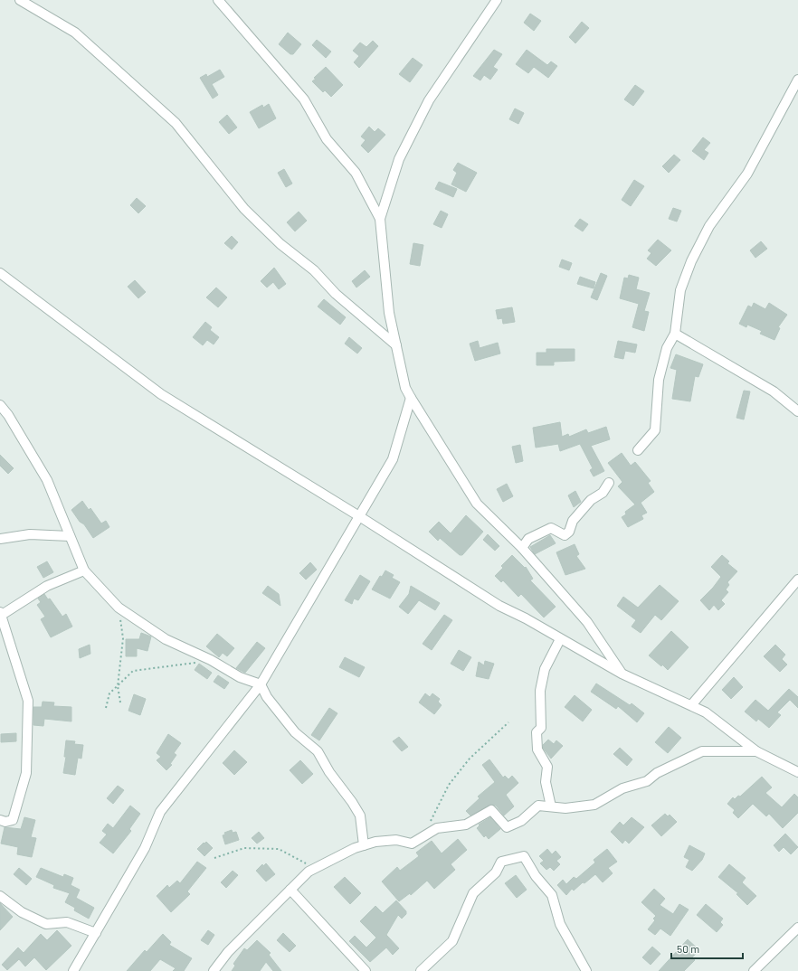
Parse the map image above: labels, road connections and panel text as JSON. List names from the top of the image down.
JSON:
{
  "scale_bar": "50 m"
}
